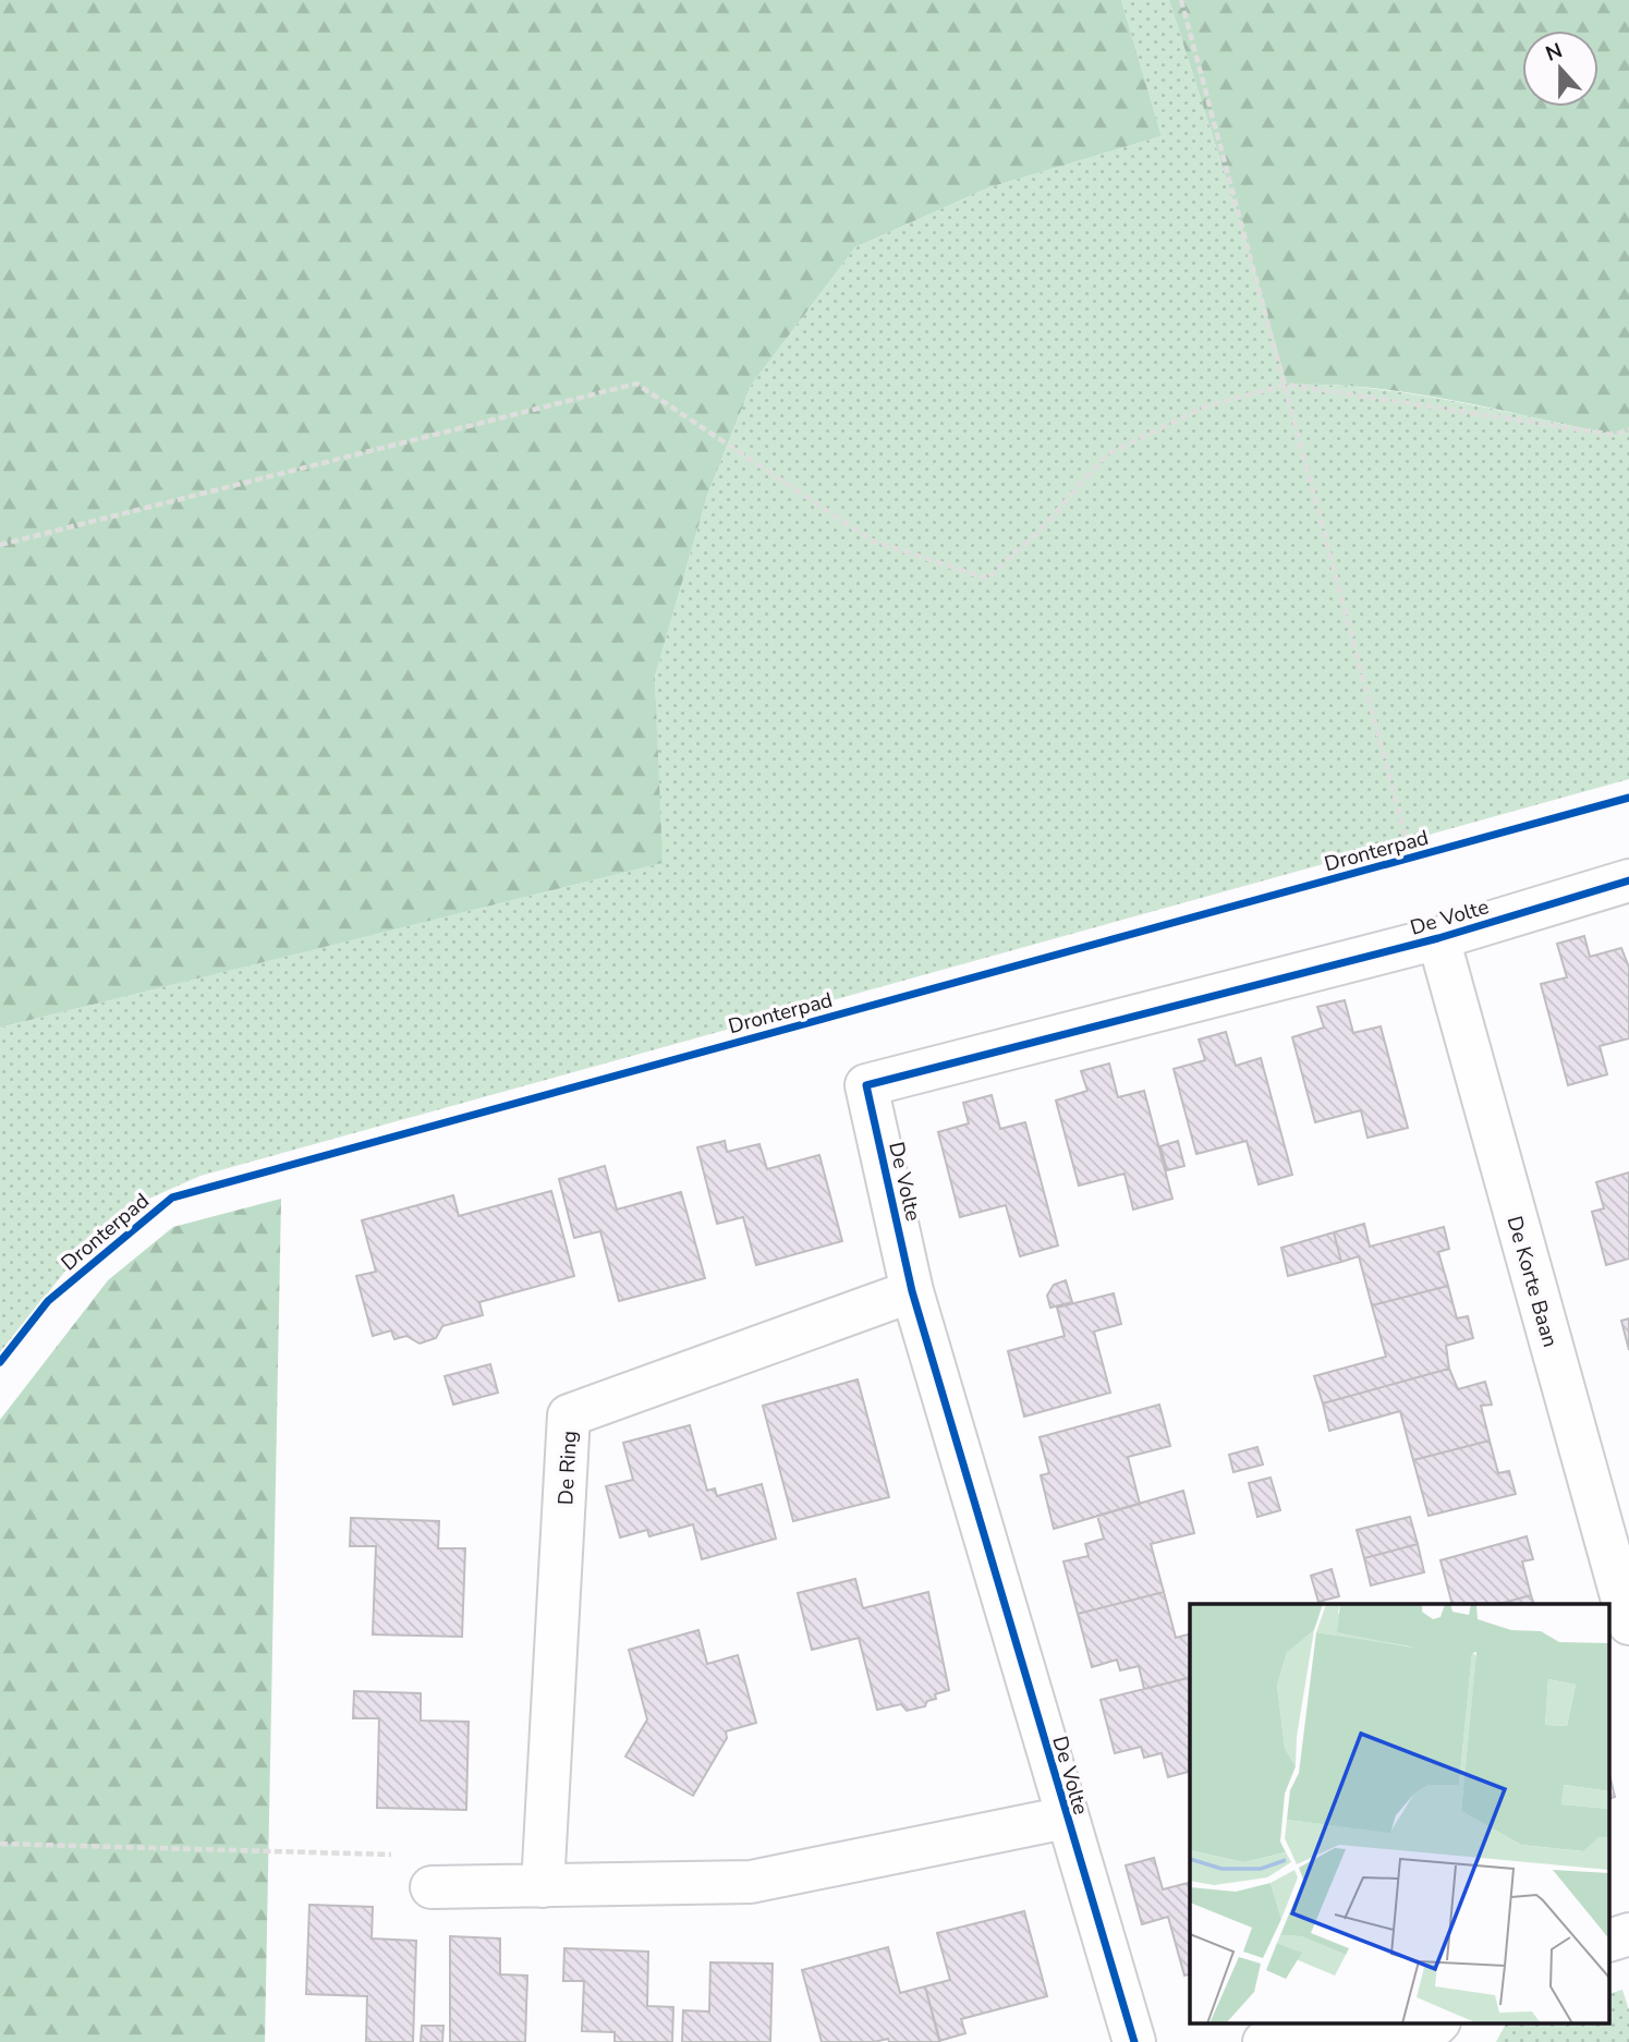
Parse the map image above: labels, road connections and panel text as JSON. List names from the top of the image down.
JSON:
{
  "streets": {
    "street": ["De Volte", "De Korte Baan", "De Ring"],
    "cycle path": ["Dronterpad"]
  },
  "crossings": [
    ["De Volte", "De Korte Baan"],
    ["De Volte", "De Ring"]
  ],
  "north": "top"
}
